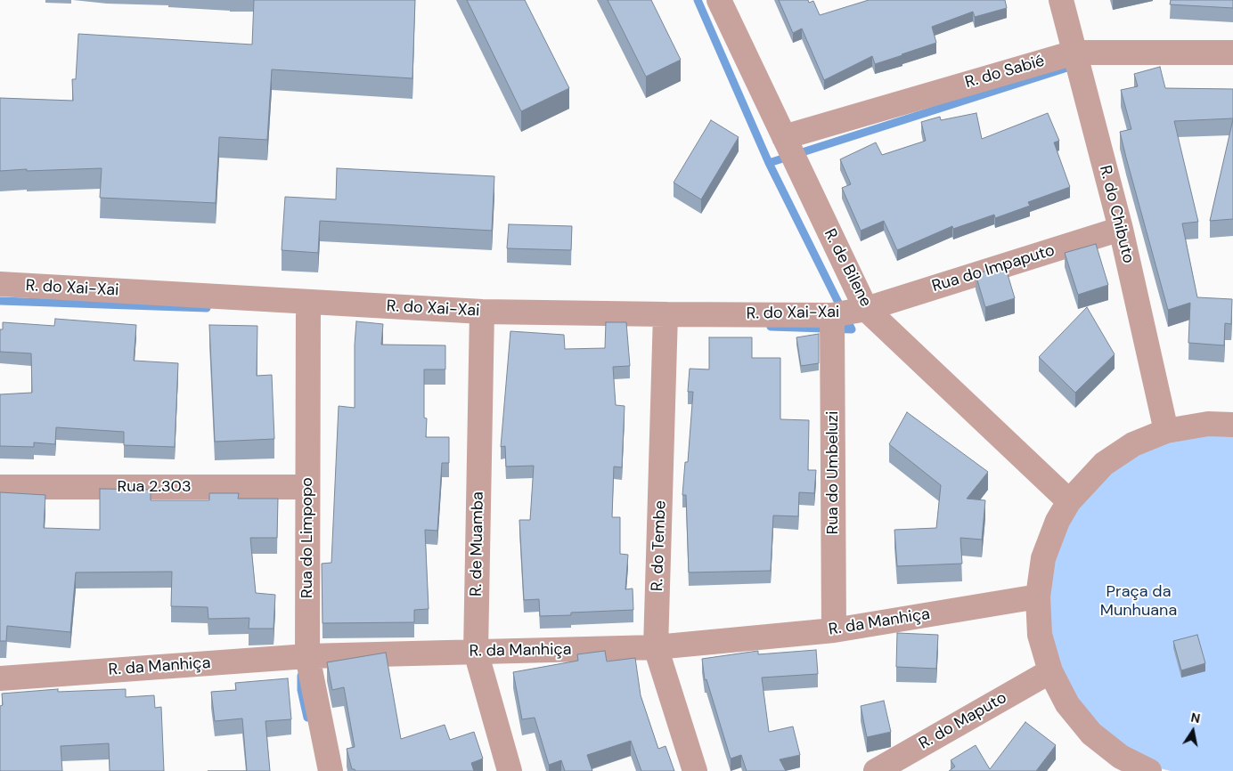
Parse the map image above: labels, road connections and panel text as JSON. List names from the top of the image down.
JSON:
{
  "streets": {
    "street": [
      "R. do Sabié",
      "R. do Chibuto",
      "R. de Bilene",
      "Rua do Impaputo",
      "R. do Xai-Xai",
      "Rua do Umbeluzi",
      "Rua 2.303",
      "Rua do Limpopo",
      "R. de Muamba",
      "R. do Tembe",
      "R. da Manhiça",
      "R. do Maputo"
    ]
  },
  "crossings": [
    ["R. do Sabié", "R. do Chibuto"],
    ["R. do Sabié", "R. de Bilene"],
    ["R. do Chibuto", "Rua do Impaputo"],
    ["R. de Bilene", "Rua do Impaputo"],
    ["R. de Bilene", "R. do Xai-Xai"],
    ["Rua do Impaputo", "R. do Xai-Xai"],
    ["R. do Xai-Xai", "Rua do Umbeluzi"],
    ["R. do Xai-Xai", "Rua do Limpopo"],
    ["R. do Xai-Xai", "R. de Muamba"],
    ["R. do Xai-Xai", "R. do Tembe"],
    ["Rua do Umbeluzi", "R. da Manhiça"],
    ["Rua 2.303", "Rua do Limpopo"],
    ["Rua do Limpopo", "R. da Manhiça"],
    ["R. de Muamba", "R. da Manhiça"],
    ["R. do Tembe", "R. da Manhiça"]
  ],
  "parks": ["Praça da Munhuana"],
  "north": "top"
}
